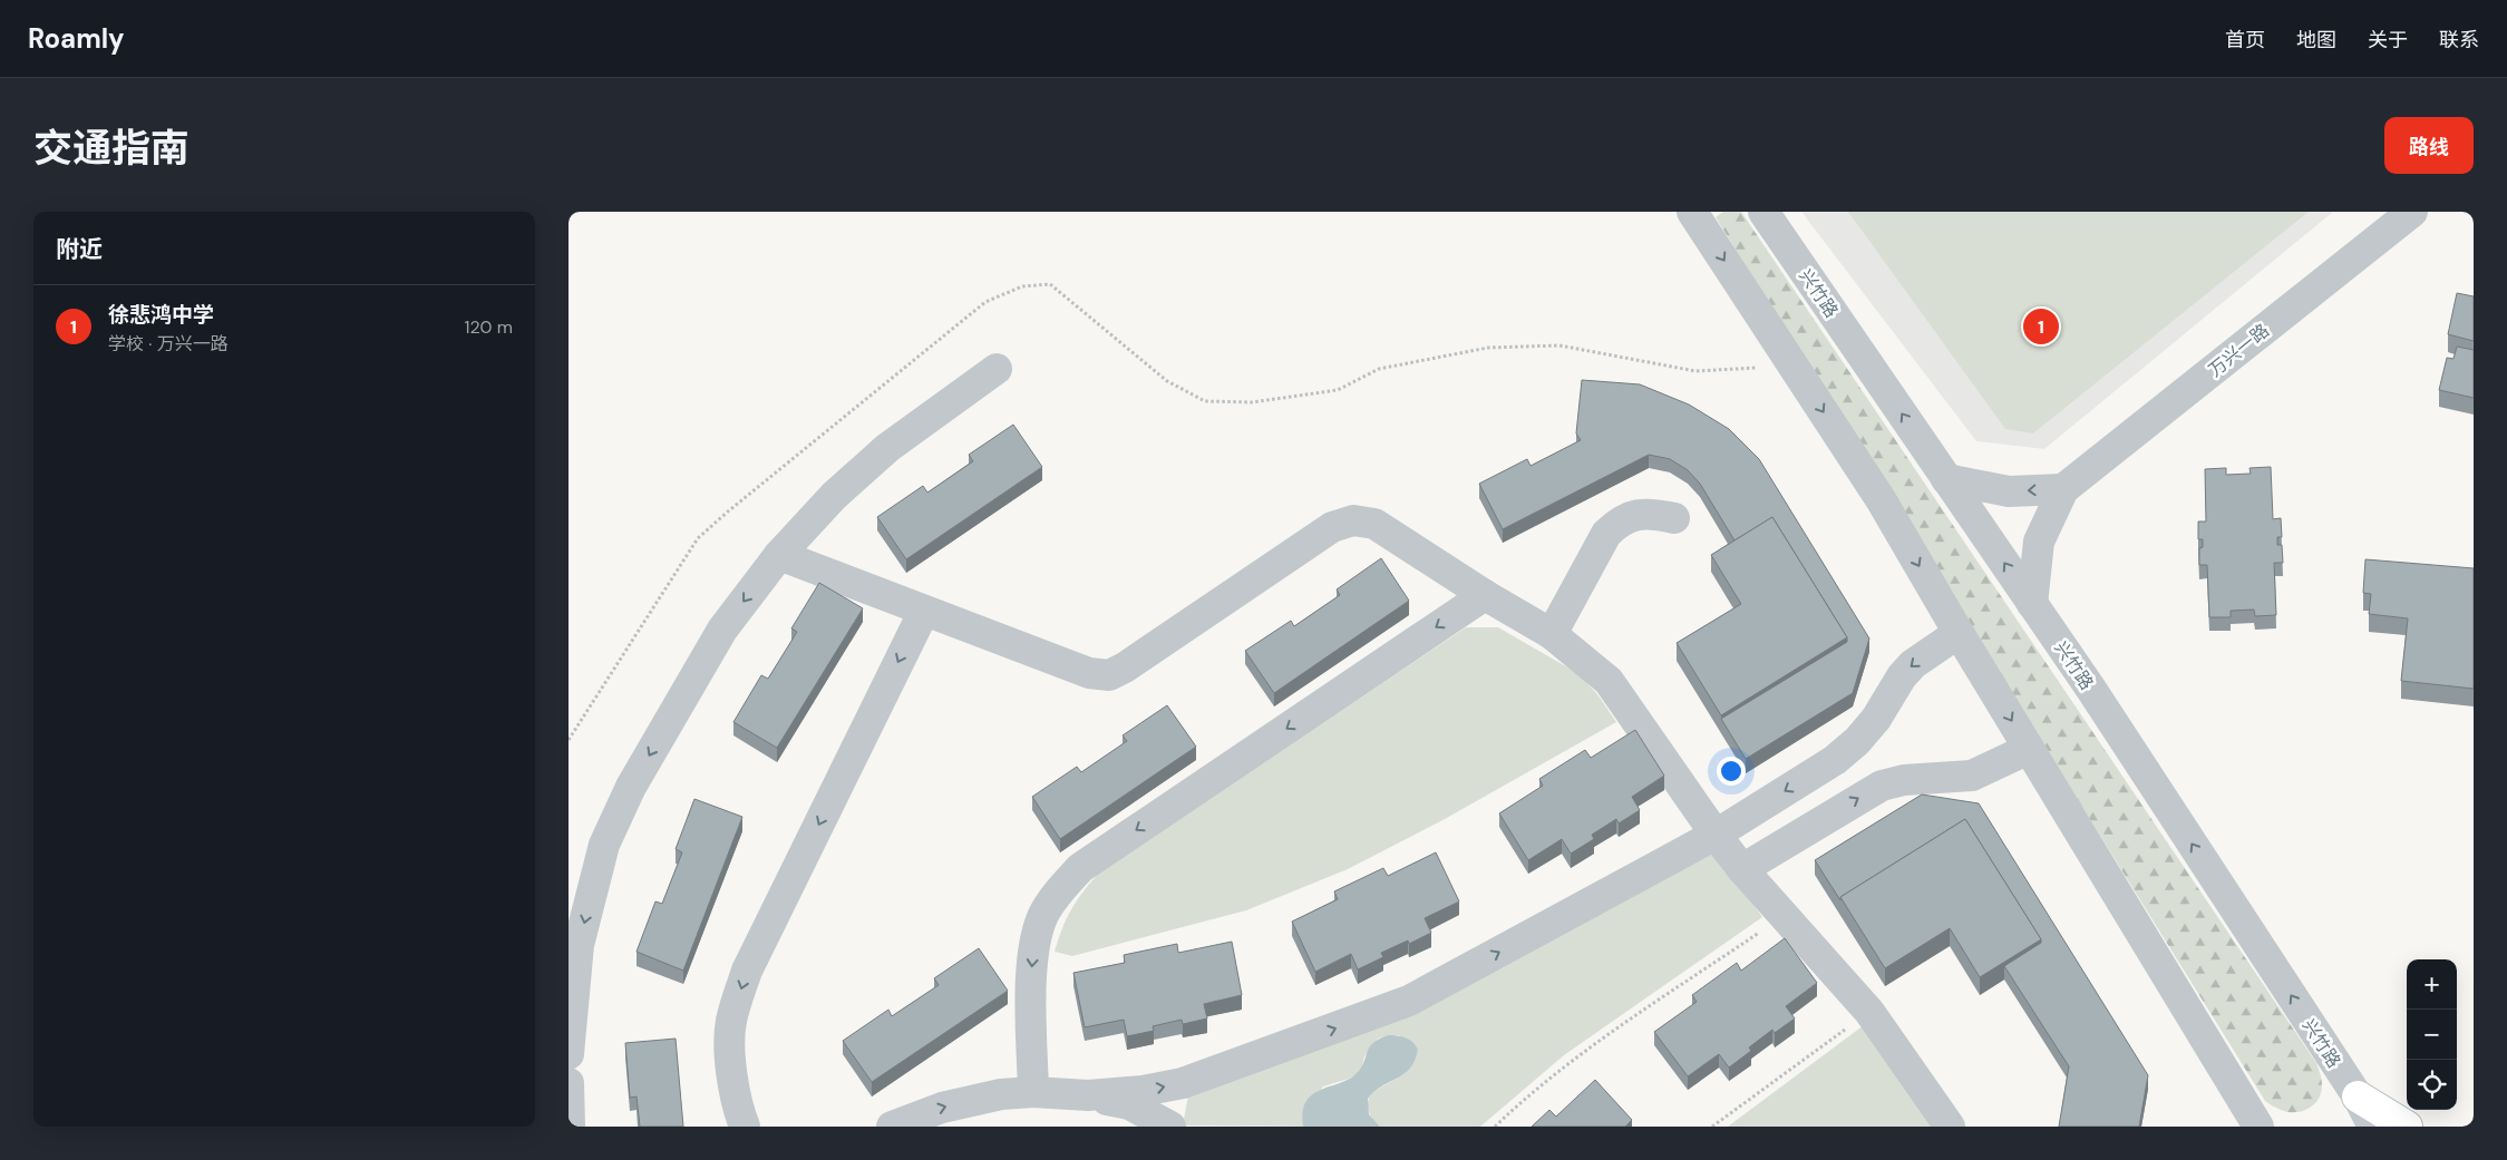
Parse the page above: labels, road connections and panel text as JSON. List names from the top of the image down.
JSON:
{
  "streets": {
    "street": ["兴竹路", "万兴一路"]
  },
  "page": {
    "header": "Roamly",
    "nav": [
      "首页",
      "地图",
      "关于",
      "联系"
    ],
    "title": "交通指南",
    "buttons": "路线",
    "heading": "附近",
    "list": [
      {
        "mark": "1",
        "name": "徐悲鸿中学",
        "note": "学校 · 万兴一路",
        "value": "120 m"
      }
    ],
    "pins": "1",
    "map_buttons": ["+", "−"]
  }
}
